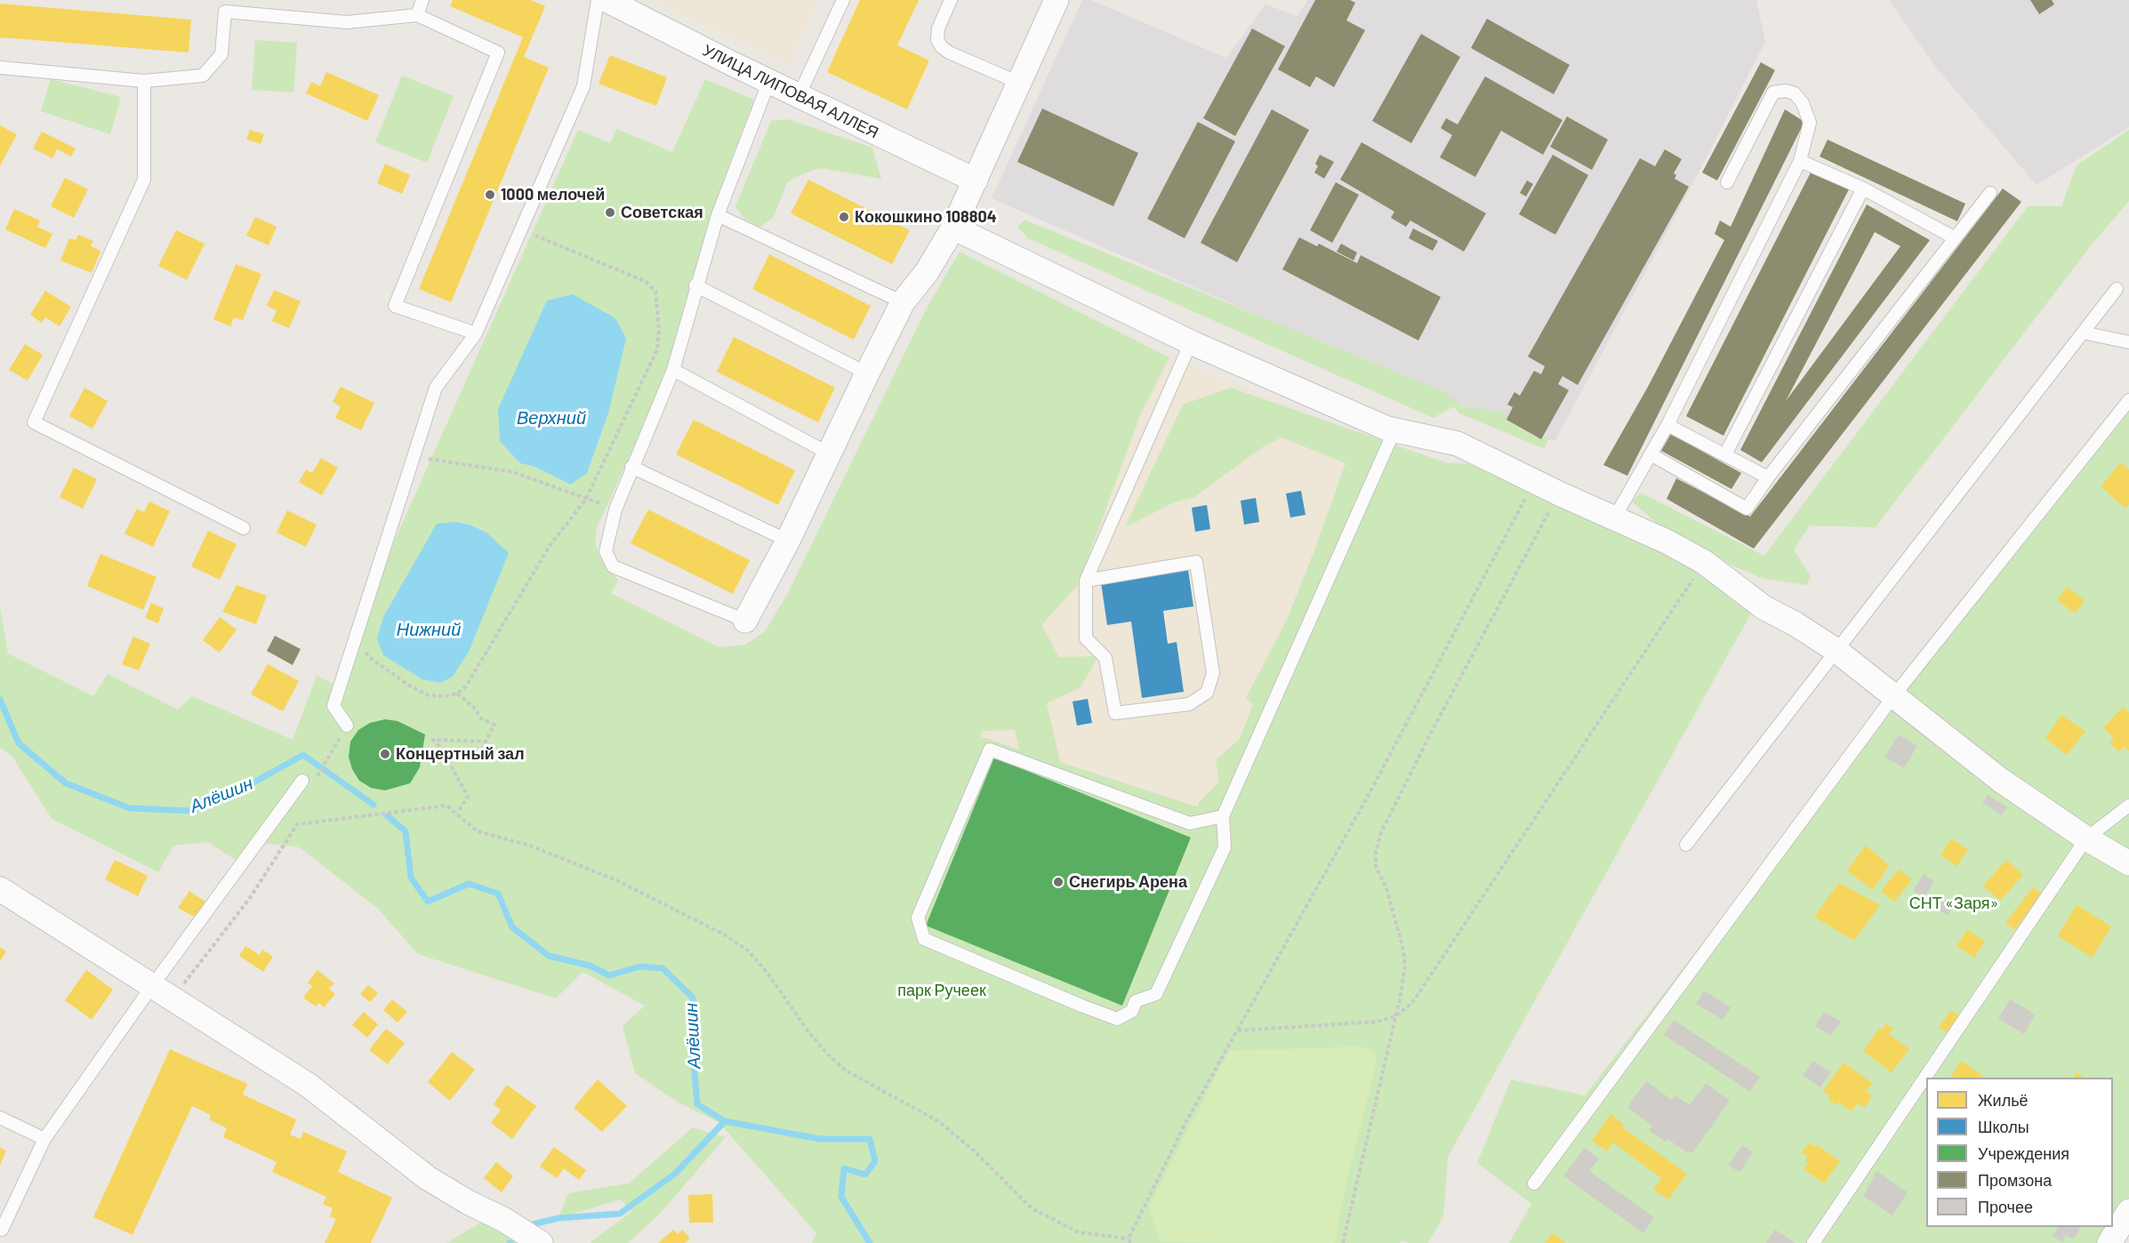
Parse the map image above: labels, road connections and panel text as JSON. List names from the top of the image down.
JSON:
{
  "streets": {
    "street": ["УЛИЦА ЛИПОВАЯ АЛЛЕЯ"]
  },
  "water": ["Верхний", "Нижний", "Алёшин"],
  "parks": ["СНТ «Заря»", "парк Ручеек"],
  "places": [
    "1000 мелочей",
    "Советская",
    "Кокошкино 108804",
    "Концертный зал",
    "Снегирь Арена"
  ],
  "legend": [
    "Жильё",
    "Школы",
    "Учреждения",
    "Промзона",
    "Прочее"
  ]
}
